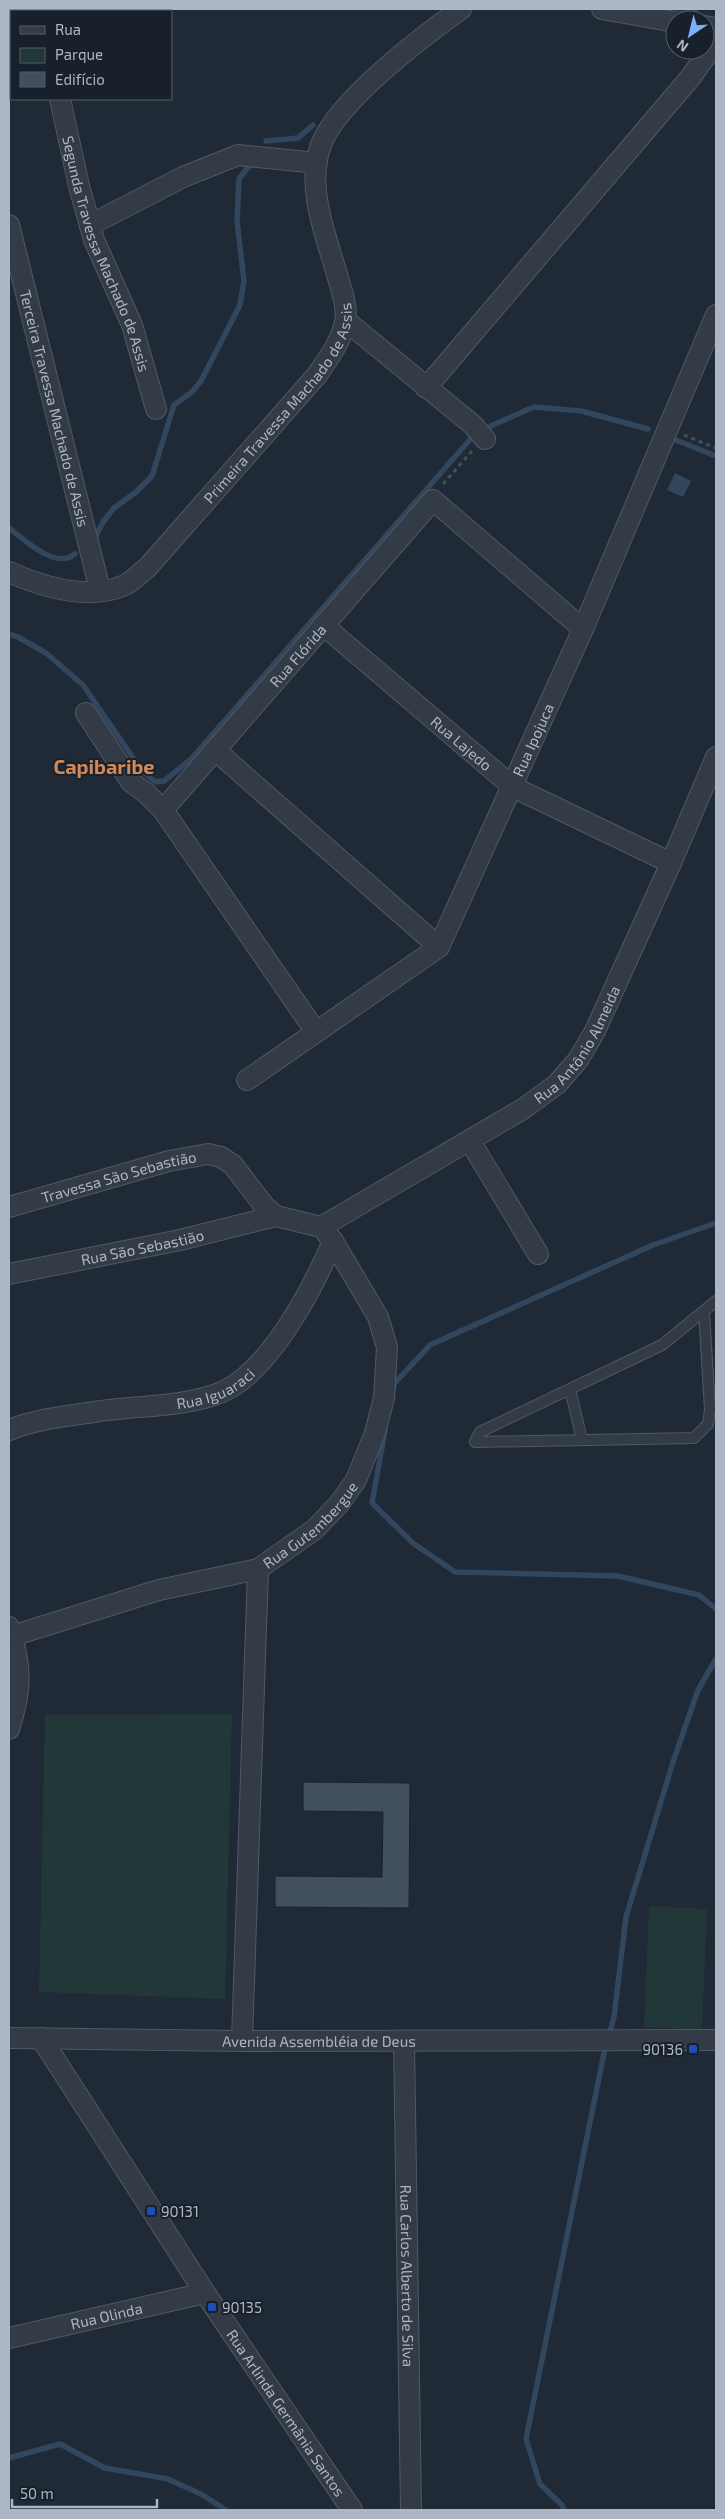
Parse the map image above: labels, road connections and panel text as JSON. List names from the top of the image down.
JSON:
{
  "streets": {
    "street": [
      "Segunda Travessa Machado de Assis",
      "Primeira Travessa Machado de Assis",
      "Terceira Travessa Machado de Assis",
      "Rua Flórida",
      "Rua Ipojuca",
      "Rua Lajedo",
      "Rua Antônio Almeida",
      "Travessa São Sebastião",
      "Rua São Sebastião",
      "Rua Iguaraci",
      "Rua Gutembergue",
      "Avenida Assembléia de Deus",
      "Rua Carlos Alberto de Silva",
      "Rua Olinda",
      "Rua Arlinda Germânia Santos"
    ]
  },
  "crossings": [
    ["Primeira Travessa Machado de Assis", "Terceira Travessa Machado de Assis"],
    ["Rua Flórida", "Rua Lajedo"],
    ["Rua Ipojuca", "Rua Lajedo"],
    ["Rua Lajedo", "Rua Antônio Almeida"],
    ["Rua Antônio Almeida", "Rua Iguaraci"],
    ["Rua Antônio Almeida", "Rua Gutembergue"],
    ["Travessa São Sebastião", "Rua São Sebastião"],
    ["Rua Iguaraci", "Rua Gutembergue"],
    ["Avenida Assembléia de Deus", "Rua Carlos Alberto de Silva"],
    ["Avenida Assembléia de Deus", "Rua Arlinda Germânia Santos"],
    ["Rua Olinda", "Rua Arlinda Germânia Santos"]
  ],
  "districts": ["Capibaribe"],
  "places": {
    "transit": ["90136", "90131", "90135"]
  },
  "legend": ["Rua", "Parque", "Edifício"],
  "scale_bar": "50 m",
  "north": "bottom left"
}
